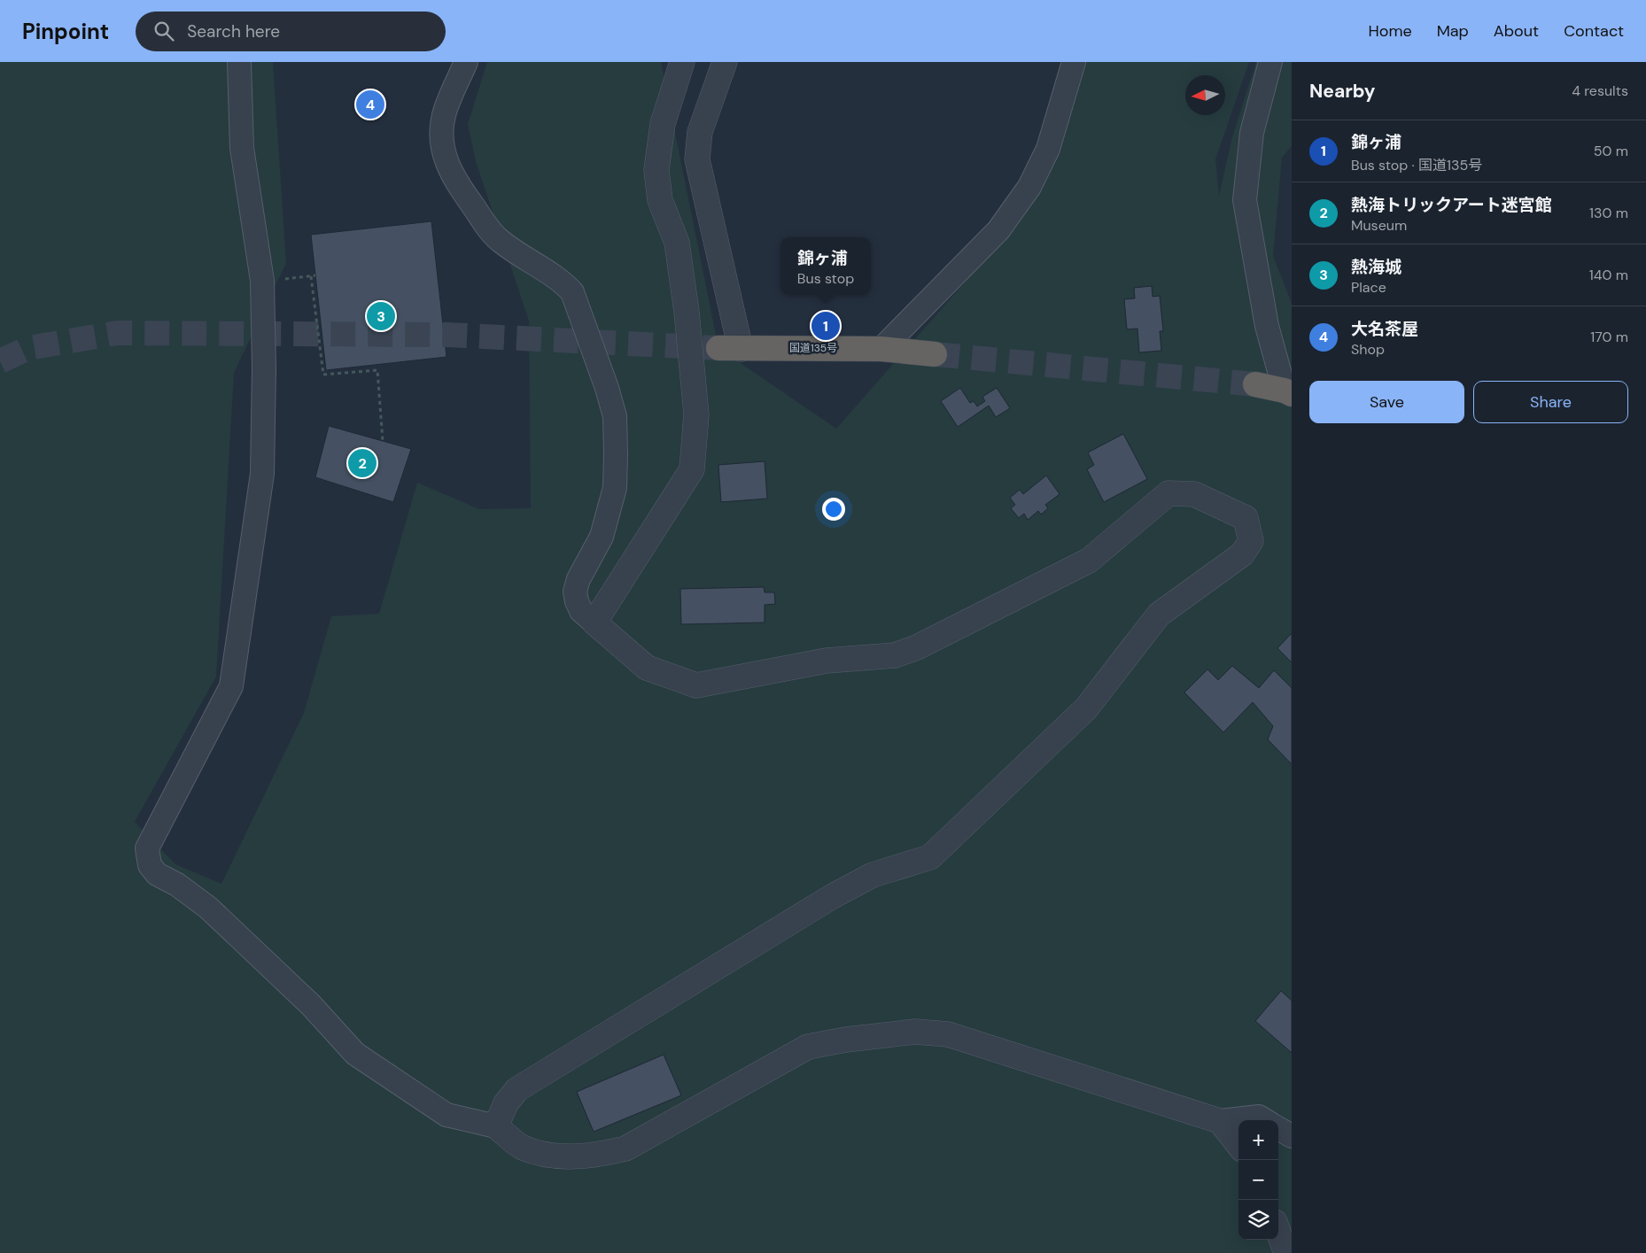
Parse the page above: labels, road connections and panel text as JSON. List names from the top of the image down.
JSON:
{
  "streets": {
    "highway": ["国道135号"]
  },
  "north": "left",
  "page": {
    "header": "Pinpoint",
    "search": "Search here",
    "nav": [
      "Home",
      "Map",
      "About",
      "Contact"
    ],
    "heading": ["Nearby", "4 results"],
    "pins": [
      "4",
      "3",
      "1",
      "2"
    ],
    "list": [
      {
        "mark": "1",
        "name": "錦ヶ浦",
        "note": "Bus stop · 国道135号",
        "value": "50 m"
      },
      {
        "mark": "2",
        "name": "熱海トリックアート迷宮館",
        "note": "Museum",
        "value": "130 m"
      },
      {
        "mark": "3",
        "name": "熱海城",
        "note": "Place",
        "value": "140 m"
      },
      {
        "mark": "4",
        "name": "大名茶屋",
        "note": "Shop",
        "value": "170 m"
      }
    ],
    "popup": ["錦ヶ浦", "Bus stop"],
    "buttons": ["Save", "Share"],
    "map_buttons": ["+", "−"]
  }
}
